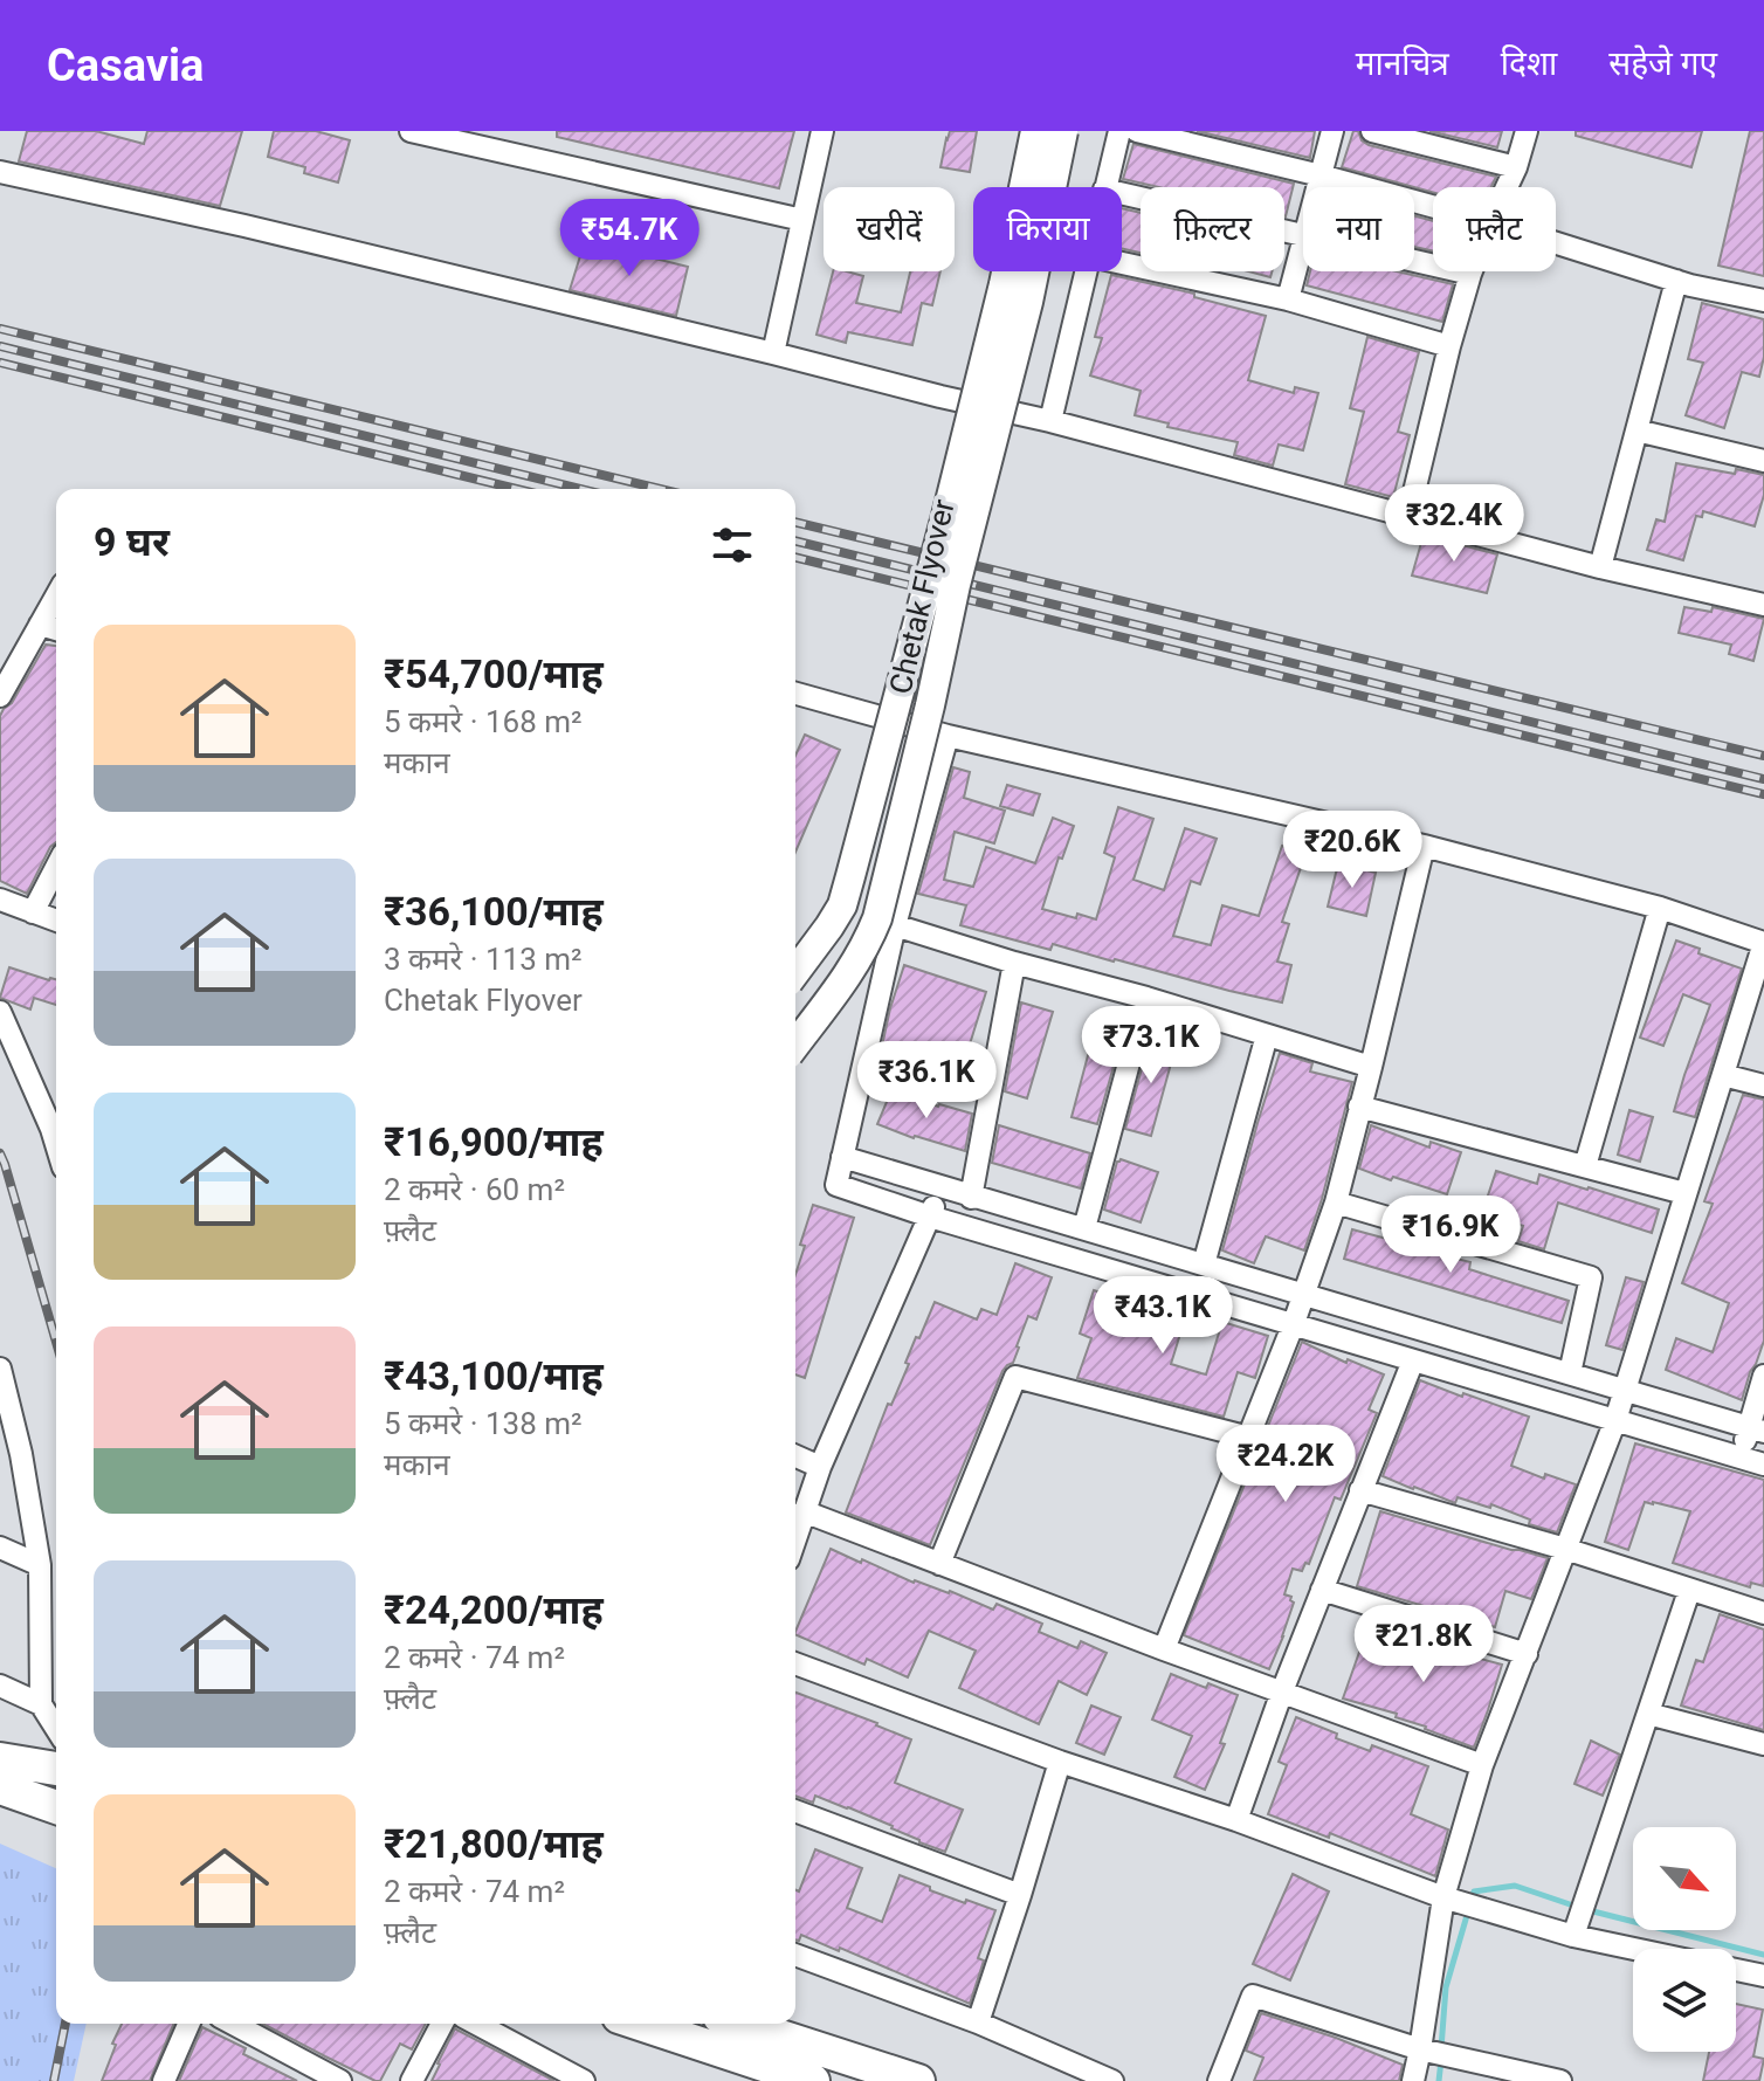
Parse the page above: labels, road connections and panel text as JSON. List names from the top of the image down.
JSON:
{
  "streets": {
    "main road": ["Chetak Flyover"]
  },
  "north": "bottom right",
  "page": {
    "header": "Casavia",
    "nav": ["मानचित्र", "दिशा", "सहेजे गए"],
    "chip": [
      "खरीदें",
      "किराया",
      "फ़िल्टर",
      "नया",
      "फ़्लैट"
    ],
    "price": [
      "₹54.7K",
      "₹32.4K",
      "₹20.6K",
      "₹73.1K",
      "₹36.1K",
      "₹16.9K",
      "₹43.1K",
      "₹24.2K",
      "₹21.8K"
    ],
    "heading": "9 घर",
    "list": [
      {
        "name": "₹54,700/माह",
        "note": "5 कमरे · 168 m² · मकान"
      },
      {
        "name": "₹36,100/माह",
        "note": "3 कमरे · 113 m² · Chetak Flyover"
      },
      {
        "name": "₹16,900/माह",
        "note": "2 कमरे · 60 m² · फ़्लैट"
      },
      {
        "name": "₹43,100/माह",
        "note": "5 कमरे · 138 m² · मकान"
      },
      {
        "name": "₹24,200/माह",
        "note": "2 कमरे · 74 m² · फ़्लैट"
      },
      {
        "name": "₹21,800/माह",
        "note": "2 कमरे · 74 m² · फ़्लैट"
      }
    ]
  }
}
